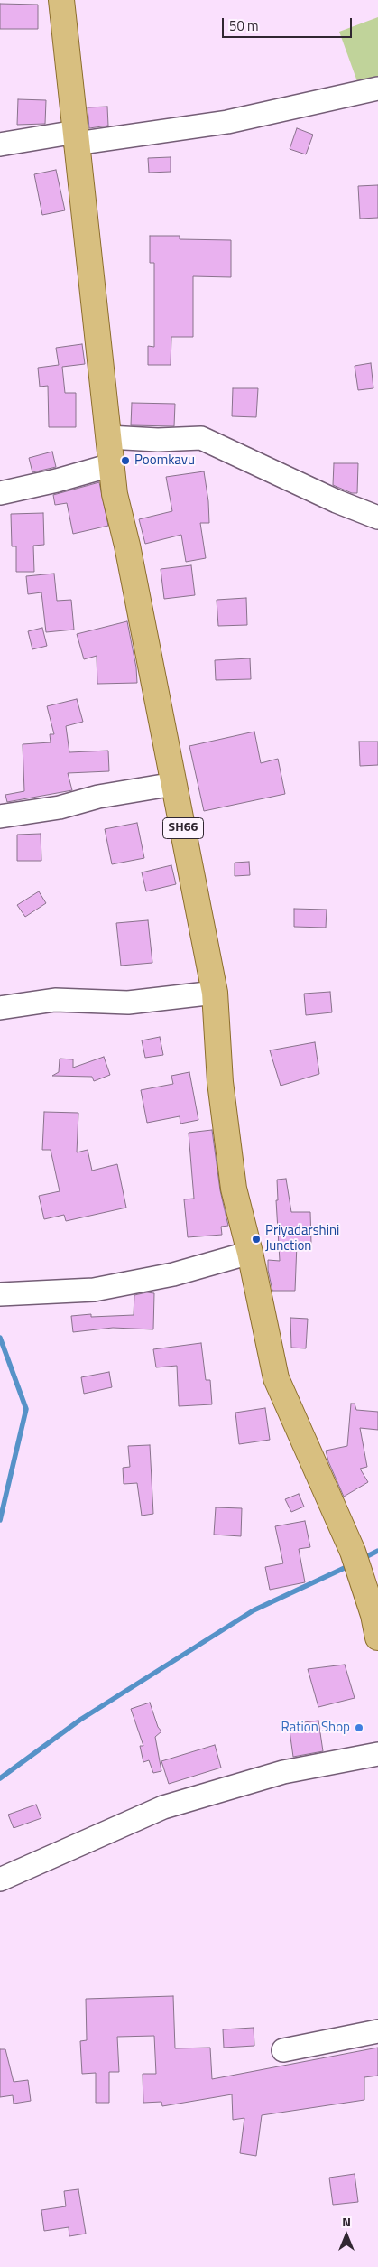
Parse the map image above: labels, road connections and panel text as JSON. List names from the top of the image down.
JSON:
{
  "streets": {
    "main road": ["SH66"]
  },
  "places": ["Poomkavu", "Priyadarshini Junction", "Ration Shop"],
  "scale_bar": "50 m",
  "north": "top"
}
